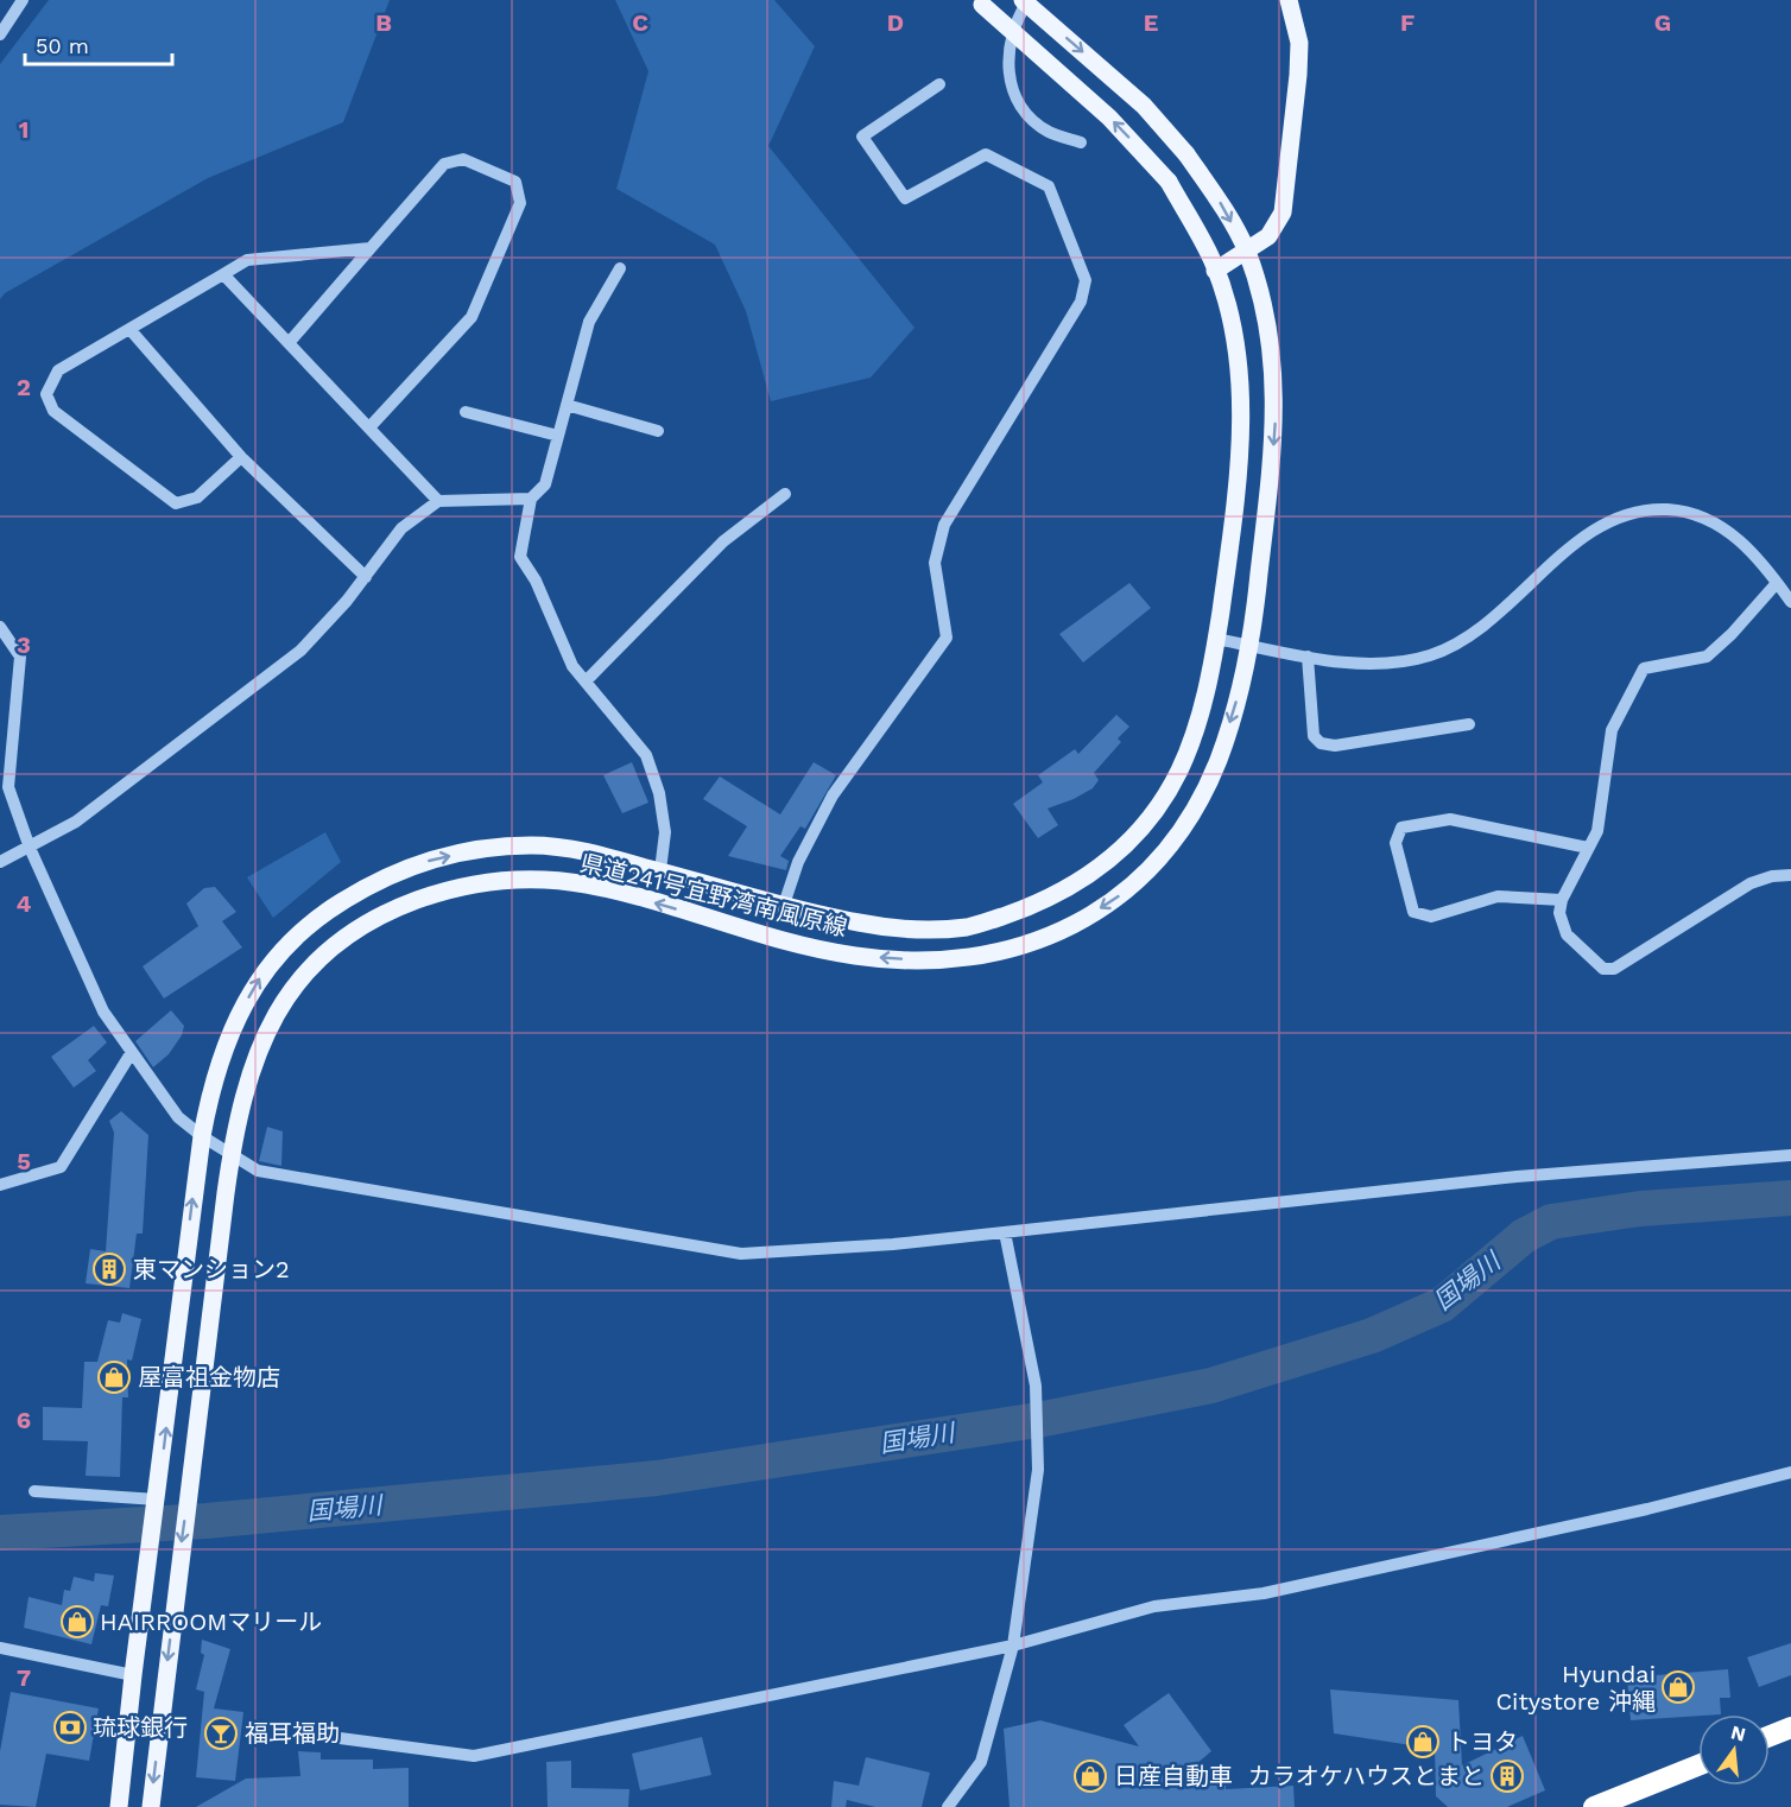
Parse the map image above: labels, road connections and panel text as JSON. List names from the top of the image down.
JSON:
{
  "streets": {
    "main road": ["県道241号宜野湾南風原線"]
  },
  "water": ["国場川"],
  "places": {
    "building": ["東マンション2", "カラオケハウスとまと"],
    "shop": [
      "屋富祖金物店",
      "HAIRROOMマリール",
      "Hyundai Citystore 沖縄",
      "トヨタ",
      "日産自動車"
    ],
    "bank": ["琉球銀行"],
    "bar": ["福耳福助"]
  },
  "scale_bar": "50 m",
  "north": "top",
  "grid": {
    "columns": [
      "B",
      "C",
      "D",
      "E",
      "F",
      "G"
    ],
    "rows": [
      "1",
      "2",
      "3",
      "4",
      "5",
      "6",
      "7"
    ]
  }
}
